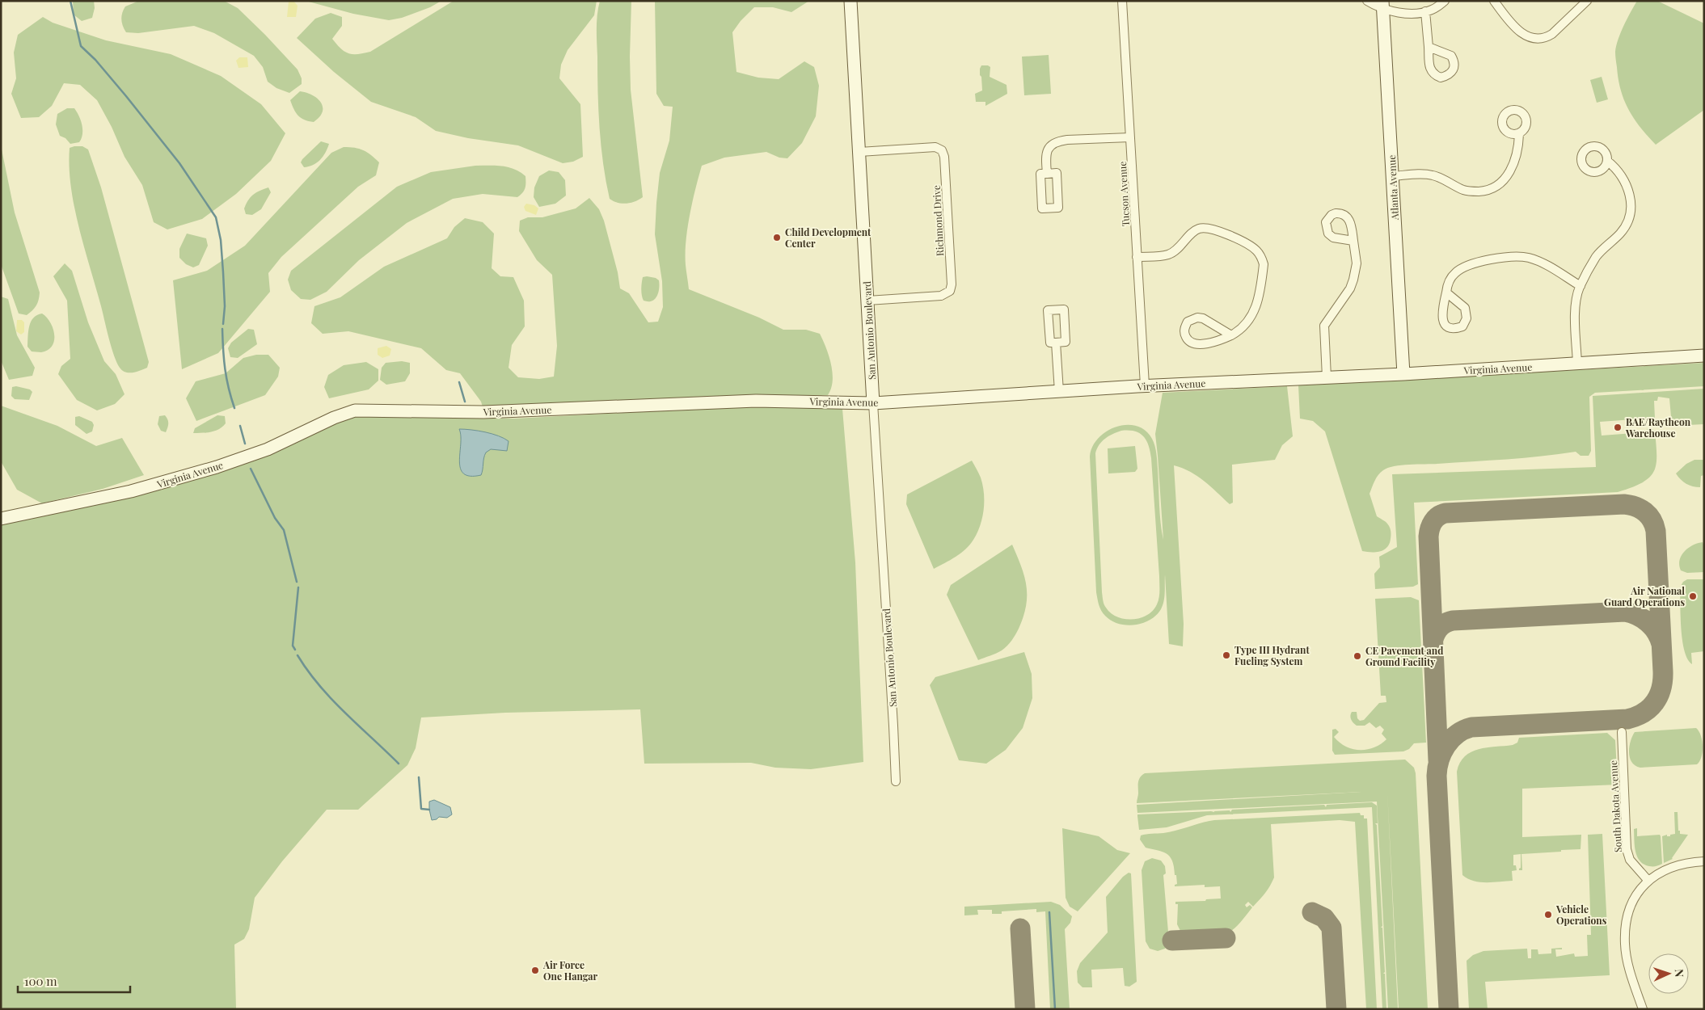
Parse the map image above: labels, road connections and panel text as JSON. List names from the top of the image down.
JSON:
{
  "streets": {
    "street": [
      "Atlanta Avenue",
      "Tucson Avenue",
      "Richmond Drive",
      "San Antonio Boulevard",
      "Virginia Avenue",
      "South Dakota Avenue"
    ]
  },
  "crossings": [
    ["Atlanta Avenue", "Virginia Avenue"],
    ["Tucson Avenue", "Virginia Avenue"],
    ["Richmond Drive", "San Antonio Boulevard"],
    ["San Antonio Boulevard", "Virginia Avenue"]
  ],
  "places": [
    "Child Development Center",
    "BAE/Raytheon Warehouse",
    "Air National Guard Operations",
    "Type III Hydrant Fueling System",
    "CE Pavement and Ground Facility",
    "Vehicle Operations",
    "Air Force One Hangar"
  ],
  "scale_bar": "100 m",
  "north": "right"
}
